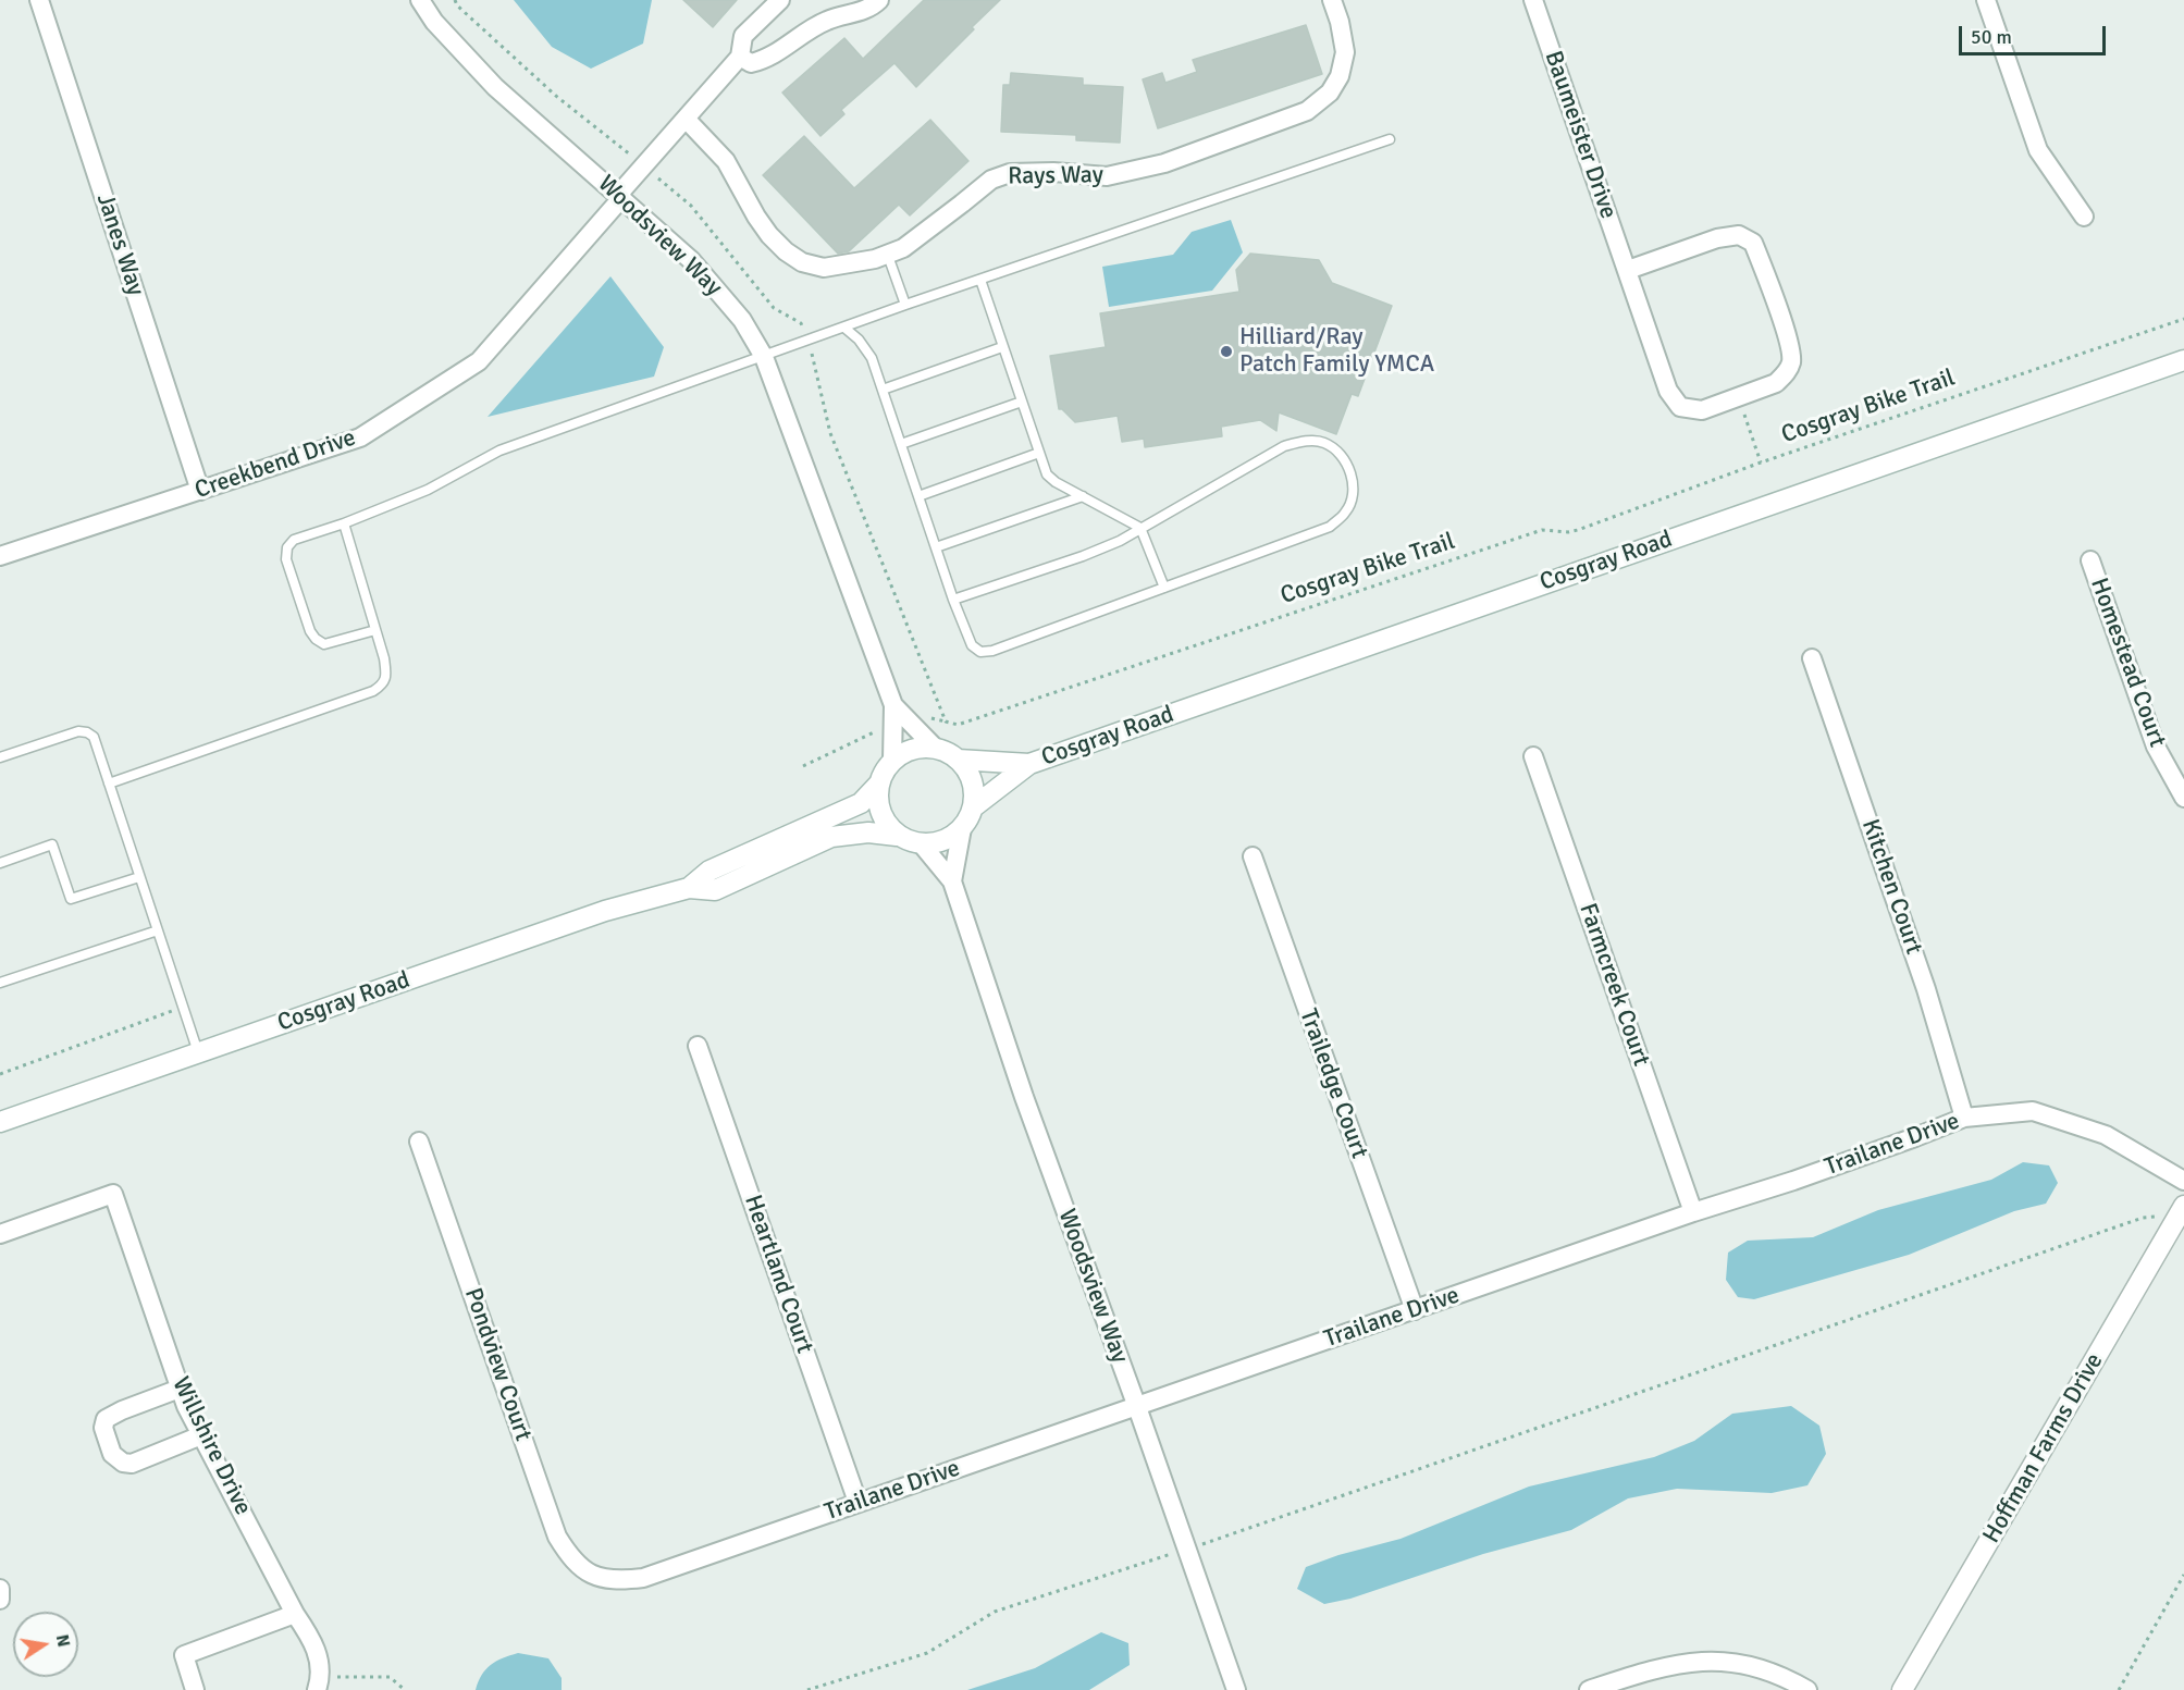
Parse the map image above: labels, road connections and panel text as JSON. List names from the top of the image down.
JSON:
{
  "streets": {
    "main road": ["Cosgray Road", "Hoffman Farms Drive"],
    "street": [
      "Baumeister Drive",
      "Rays Way",
      "Woodsview Way",
      "Janes Way",
      "Creekbend Drive",
      "Homestead Court",
      "Kitchen Court",
      "Farmcreek Court",
      "Trailedge Court",
      "Trailane Drive",
      "Heartland Court",
      "Pondview Court",
      "Willshire Drive"
    ],
    "path": ["Cosgray Bike Trail"]
  },
  "crossings": [
    ["Rays Way", "Creekbend Drive"],
    ["Woodsview Way", "Creekbend Drive"],
    ["Woodsview Way", "Cosgray Road"],
    ["Woodsview Way", "Trailane Drive"],
    ["Janes Way", "Creekbend Drive"],
    ["Kitchen Court", "Trailane Drive"],
    ["Farmcreek Court", "Trailane Drive"],
    ["Trailedge Court", "Trailane Drive"],
    ["Trailane Drive", "Heartland Court"],
    ["Trailane Drive", "Pondview Court"]
  ],
  "places": ["Hilliard/Ray Patch Family YMCA"],
  "scale_bar": "50 m",
  "north": "right"
}
